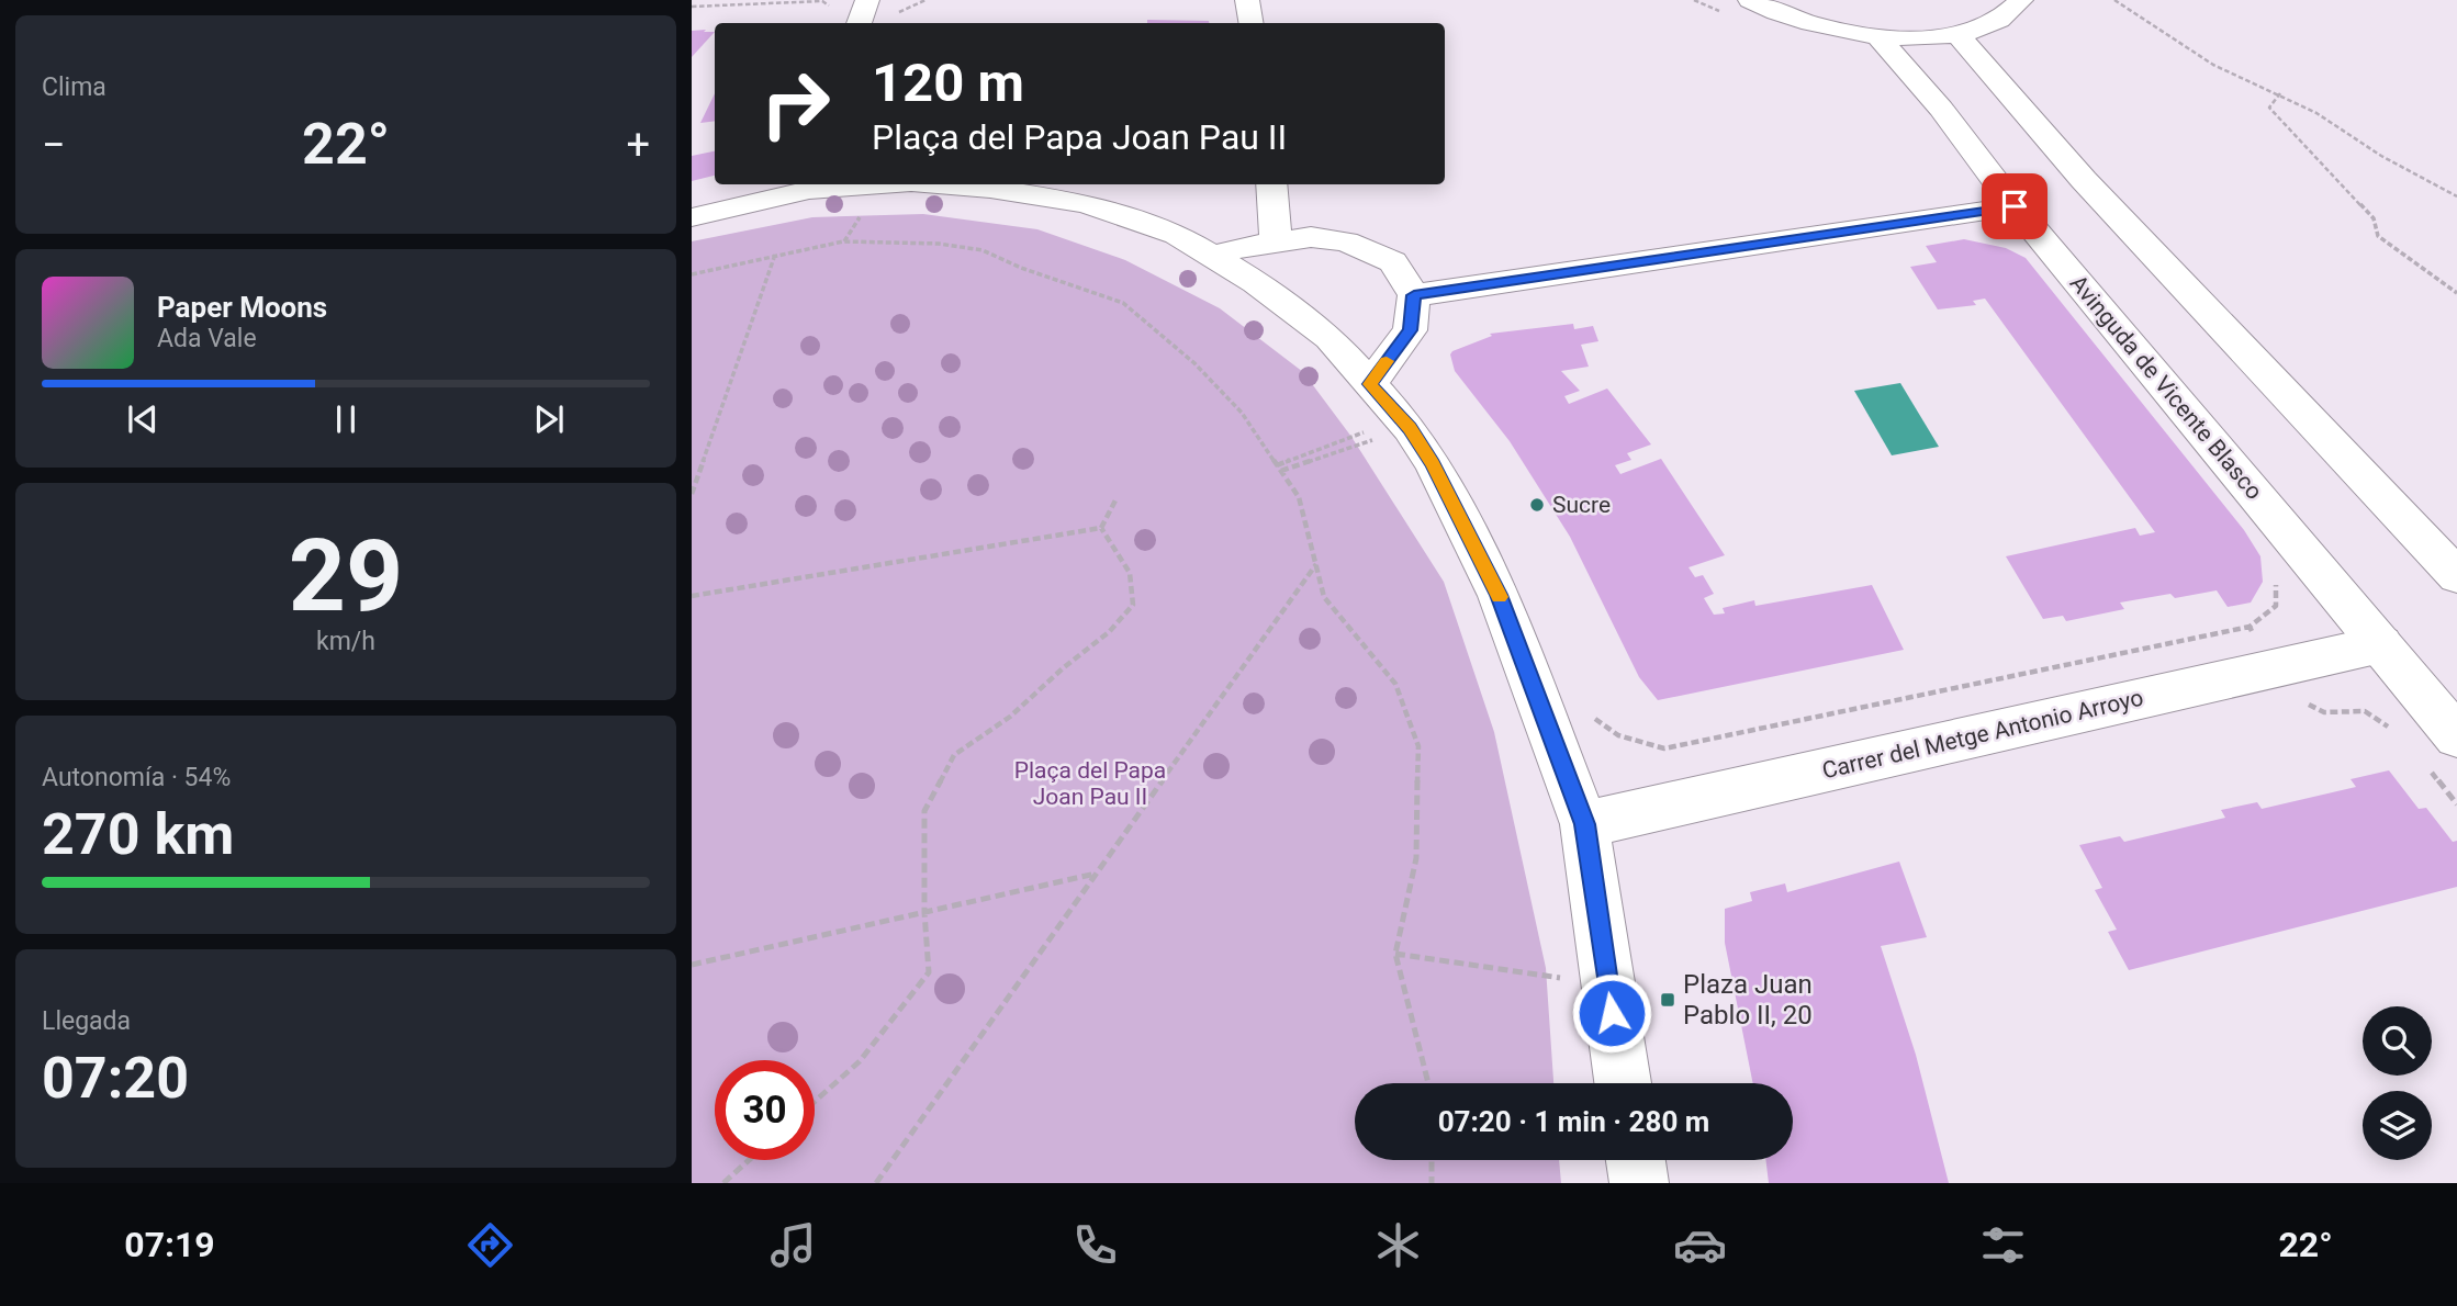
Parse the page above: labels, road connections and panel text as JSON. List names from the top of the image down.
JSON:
{
  "streets": {
    "street": ["Avinguda de Vicente Blasco", "Carrer del Metge Antonio Arroyo"]
  },
  "crossings": [
    ["Avinguda de Vicente Blasco", "Carrer del Metge Antonio Arroyo"]
  ],
  "parks": ["Plaça del Papa Joan Pau II"],
  "places": {
    "other": ["Sucre"],
    "transit": ["Plaza Juan Pablo II, 20"]
  },
  "page": {
    "tile": [
      "Clima",
      ["29", "km/h"],
      ["Autonomía · 54%", "270 km"],
      ["Llegada", "07:20"]
    ],
    "turn": ["120 m", "Plaça del Papa Joan Pau II"],
    "heat": ["−", "22°", "+"],
    "song": ["Paper Moons", "Ada Vale"],
    "limit": "30",
    "trip": "07:20 · 1 min · 280 m",
    "tabs": ["07:19", "22°"]
  }
}
